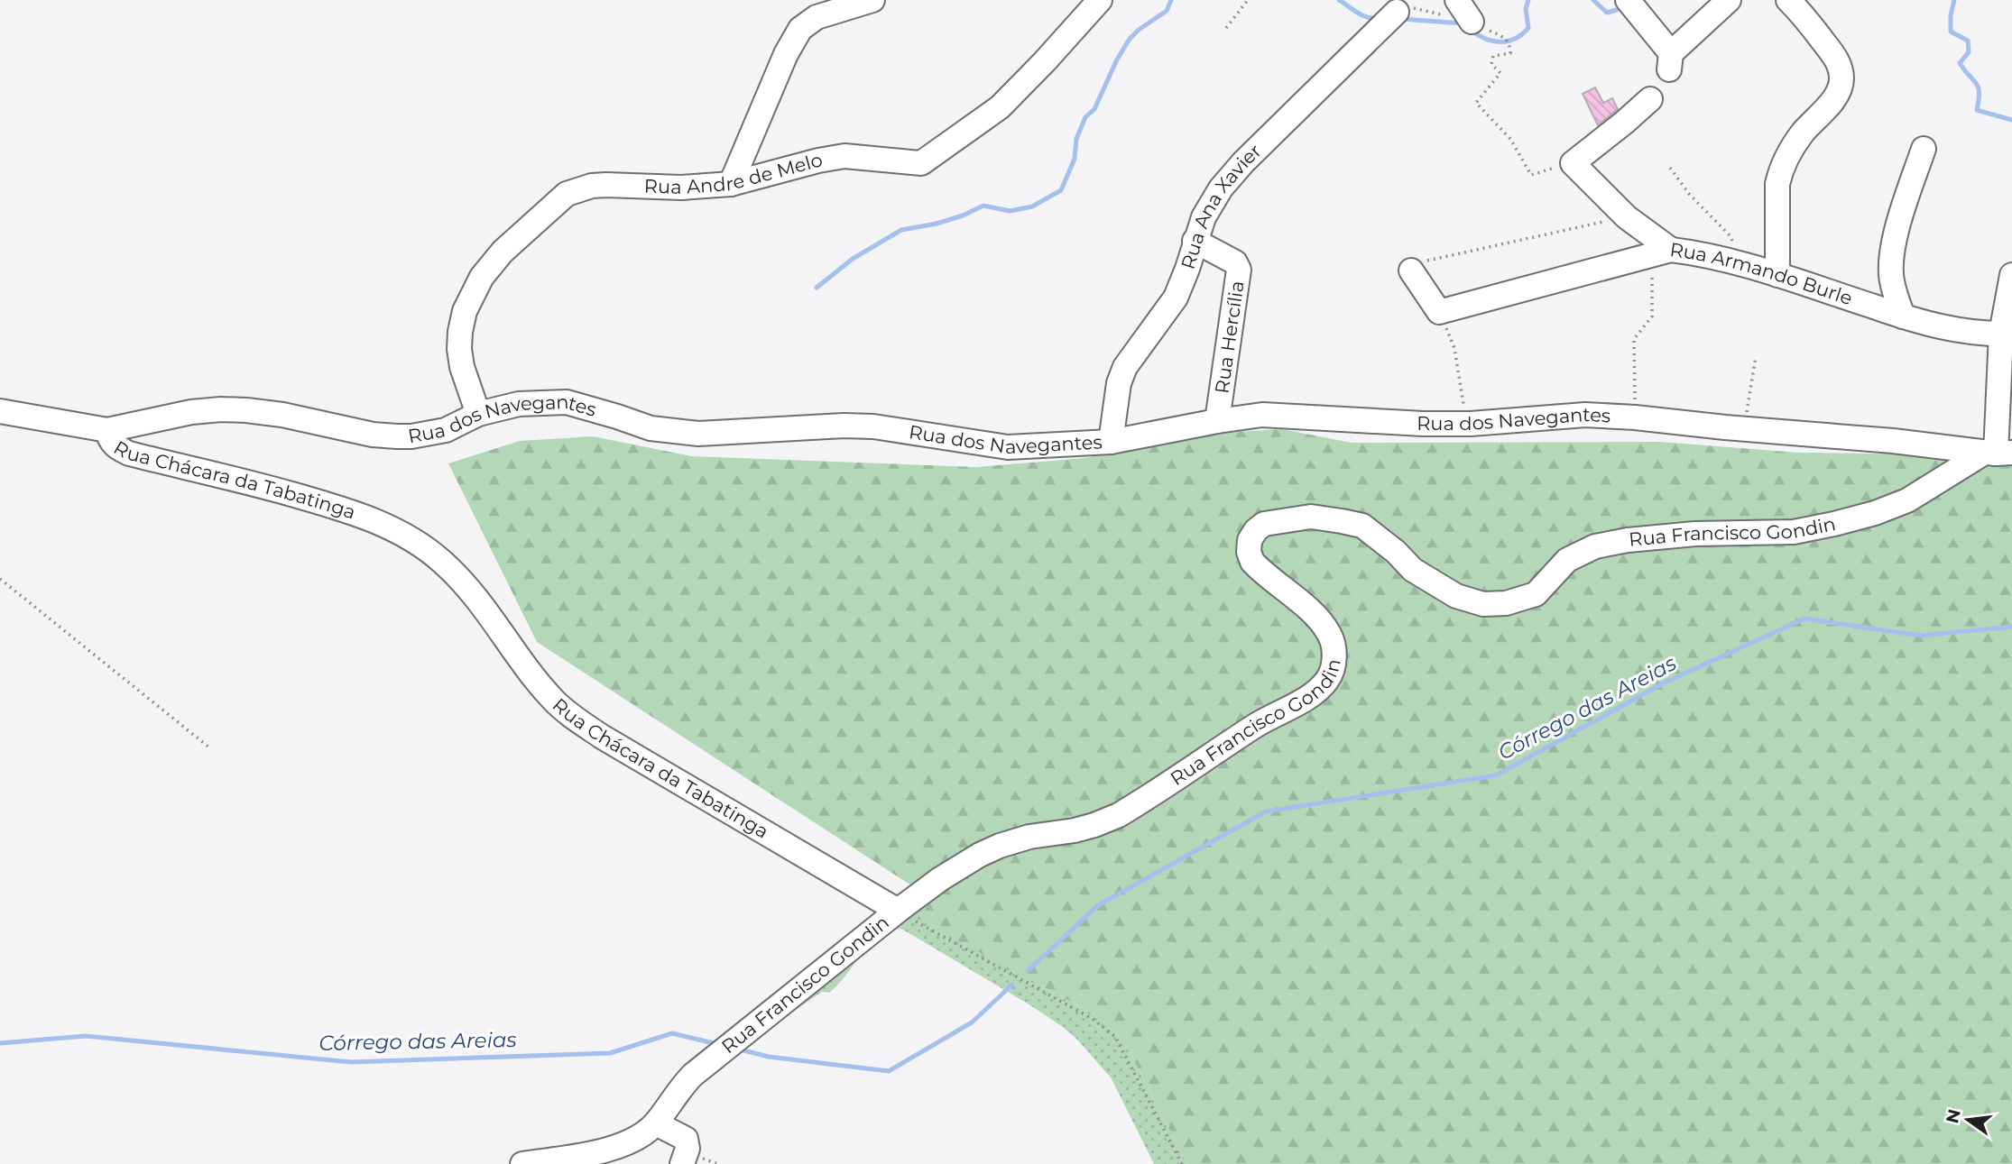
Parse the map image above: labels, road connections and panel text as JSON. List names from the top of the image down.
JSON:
{
  "streets": {
    "street": [
      "Rua Andre de Melo",
      "Rua Ana Xavier",
      "Rua Armando Burle",
      "Rua Hercília",
      "Rua dos Navegantes",
      "Rua Chácara da Tabatinga",
      "Rua Francisco Gondin"
    ]
  },
  "crossings": [
    ["Rua Andre de Melo", "Rua dos Navegantes"],
    ["Rua Ana Xavier", "Rua Hercília"],
    ["Rua Ana Xavier", "Rua dos Navegantes"],
    ["Rua Hercília", "Rua dos Navegantes"],
    ["Rua dos Navegantes", "Rua Chácara da Tabatinga"],
    ["Rua dos Navegantes", "Rua Francisco Gondin"],
    ["Rua Chácara da Tabatinga", "Rua Francisco Gondin"]
  ],
  "water": ["Córrego das Areias"],
  "north": "left"
}
